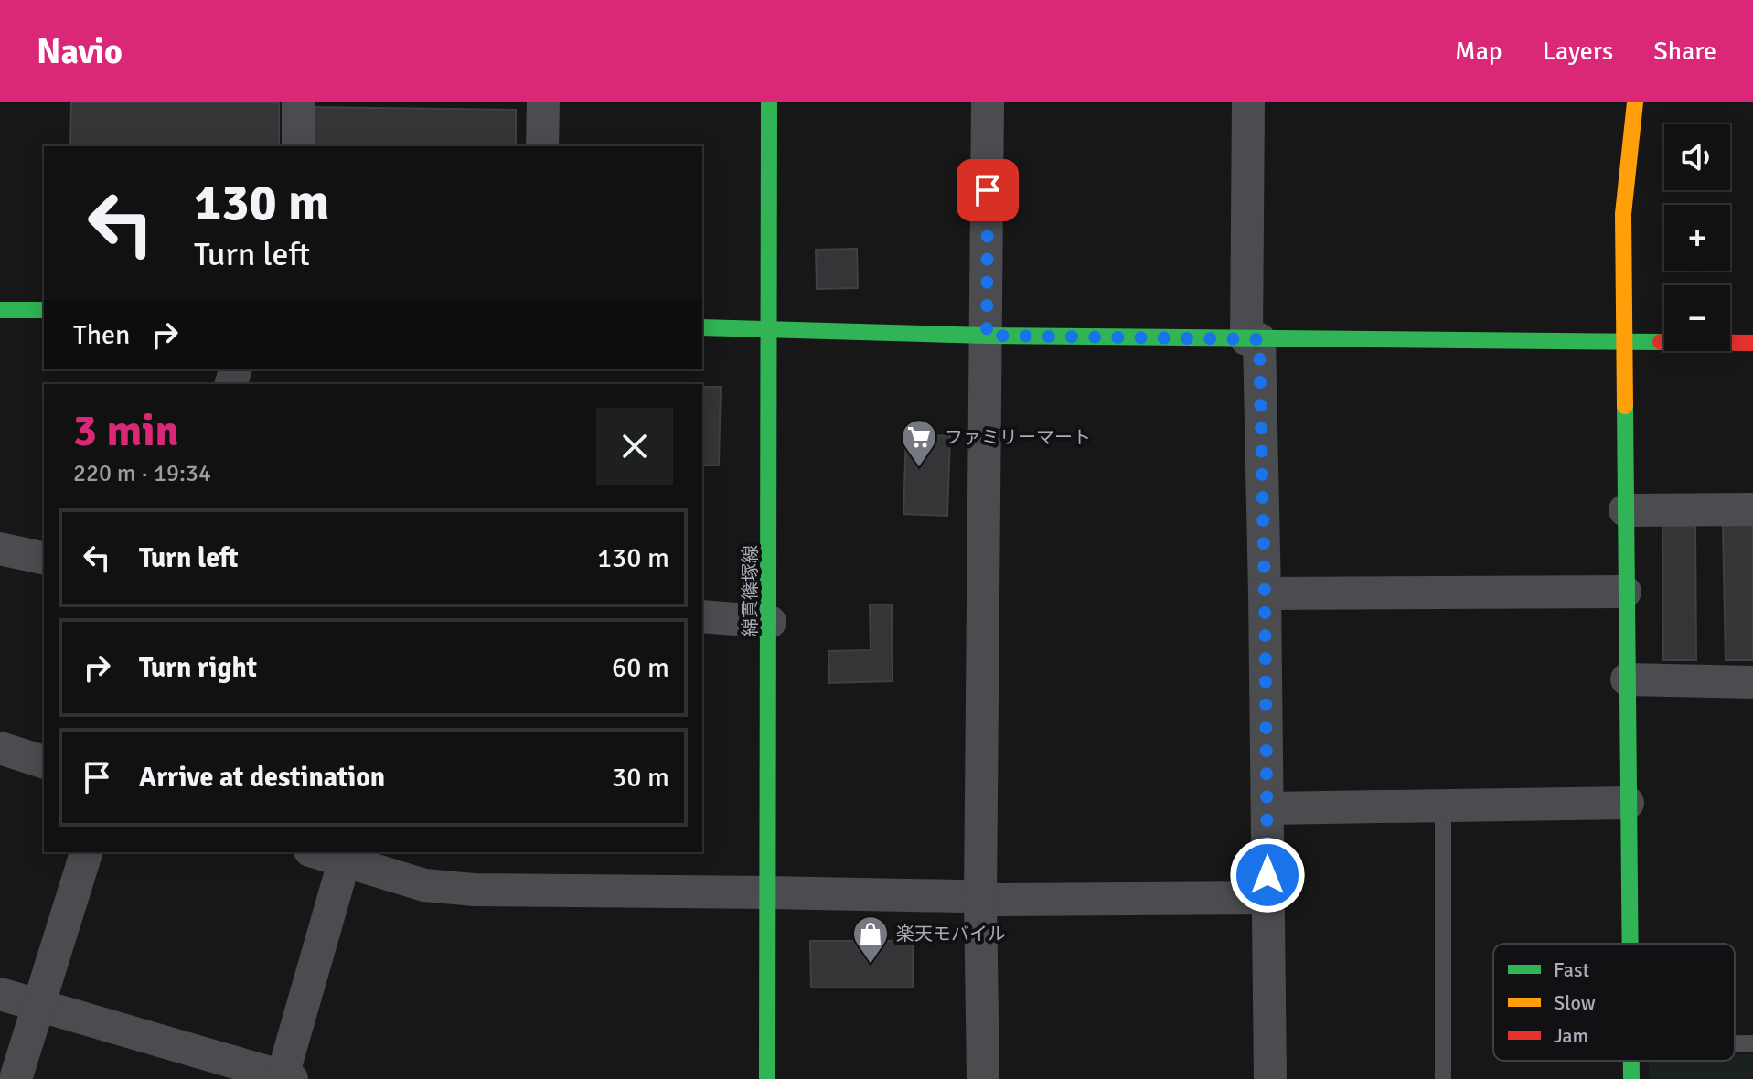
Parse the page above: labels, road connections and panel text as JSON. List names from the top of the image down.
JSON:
{
  "streets": {
    "street": ["綿貫篠塚線"]
  },
  "places": {
    "supermarket": ["ファミリーマート"],
    "shop": ["楽天モバイル"]
  },
  "legend": ["Fast", "Slow", "Jam"],
  "page": {
    "header": "Navio",
    "nav": ["Map", "Layers", "Share"],
    "map_buttons": ["+", "−"],
    "turn": ["130 m", "Turn left"],
    "then": "Then",
    "heading": ["3 min", "220 m · 19:34"],
    "list": [
      {
        "name": "Turn left",
        "value": "130 m"
      },
      {
        "name": "Turn right",
        "value": "60 m"
      },
      {
        "name": "Arrive at destination",
        "value": "30 m"
      }
    ]
  }
}
